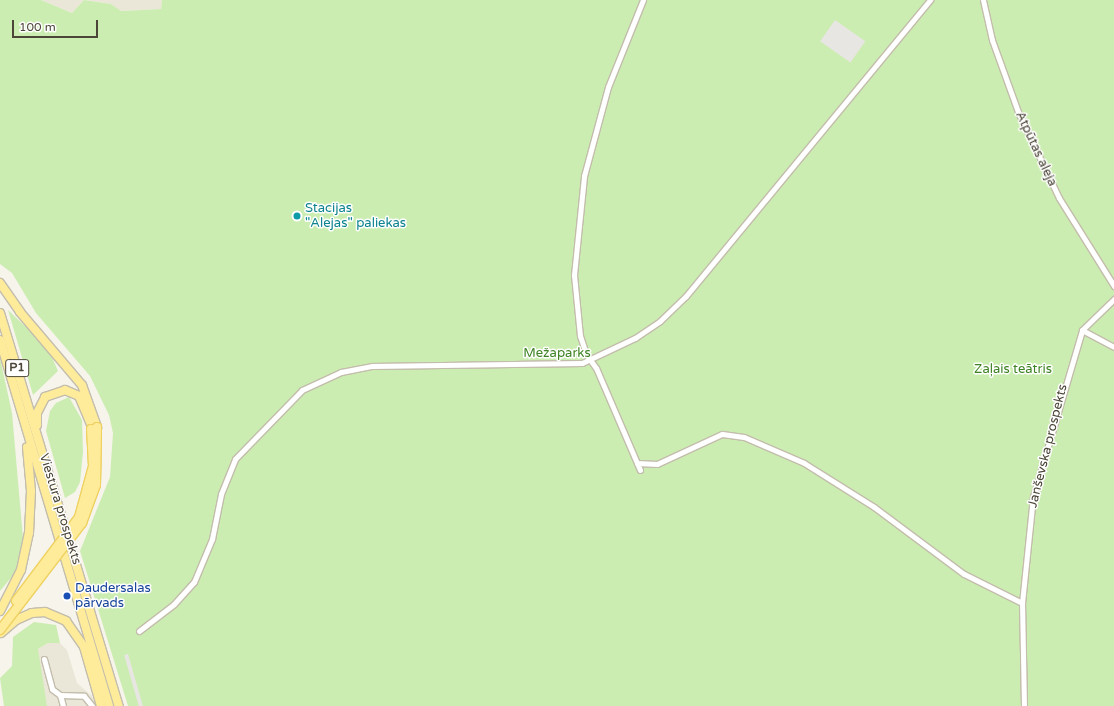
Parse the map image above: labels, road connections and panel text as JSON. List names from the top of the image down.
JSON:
{
  "streets": {
    "main road": ["P1", "Viestura prospekts"],
    "street": ["Atpūtas aleja", "Janševska prospekts"]
  },
  "parks": ["Mežaparks", "Zaļais teātris"],
  "places": ["Stacijas \"Alejas\" paliekas", "Daudersalas pārvads"],
  "scale_bar": "100 m"
}
